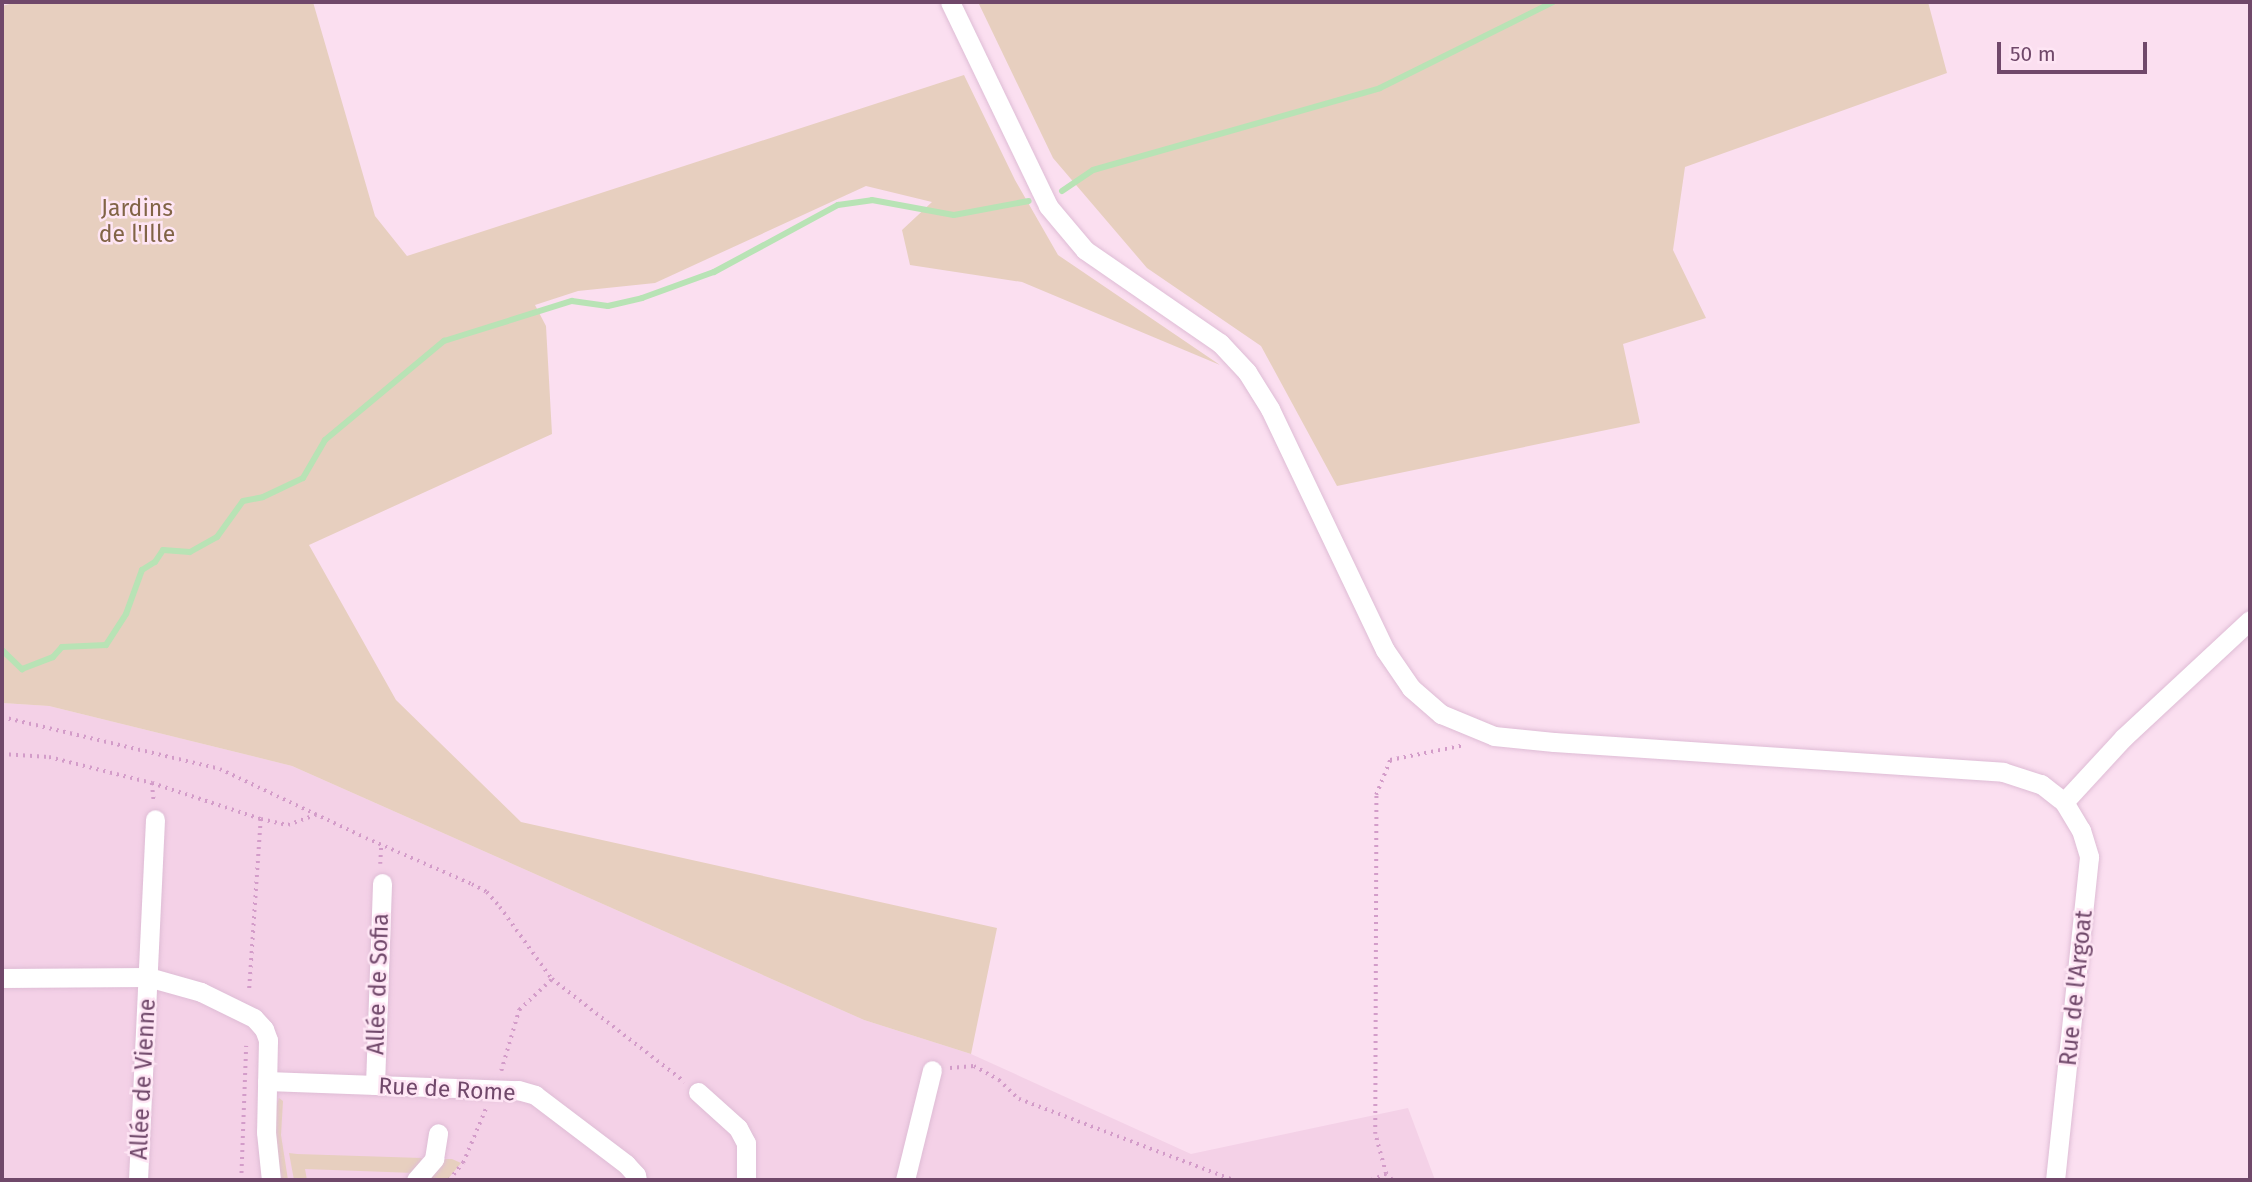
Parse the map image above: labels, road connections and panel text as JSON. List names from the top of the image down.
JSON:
{
  "streets": {
    "street": [
      "Allée de Sofia",
      "Rue de l'Argoat",
      "Allée de Vienne",
      "Rue de Rome"
    ]
  },
  "crossings": [
    ["Allée de Sofia", "Rue de Rome"]
  ],
  "parks": ["Jardins de l'Ille"],
  "scale_bar": "50 m"
}
